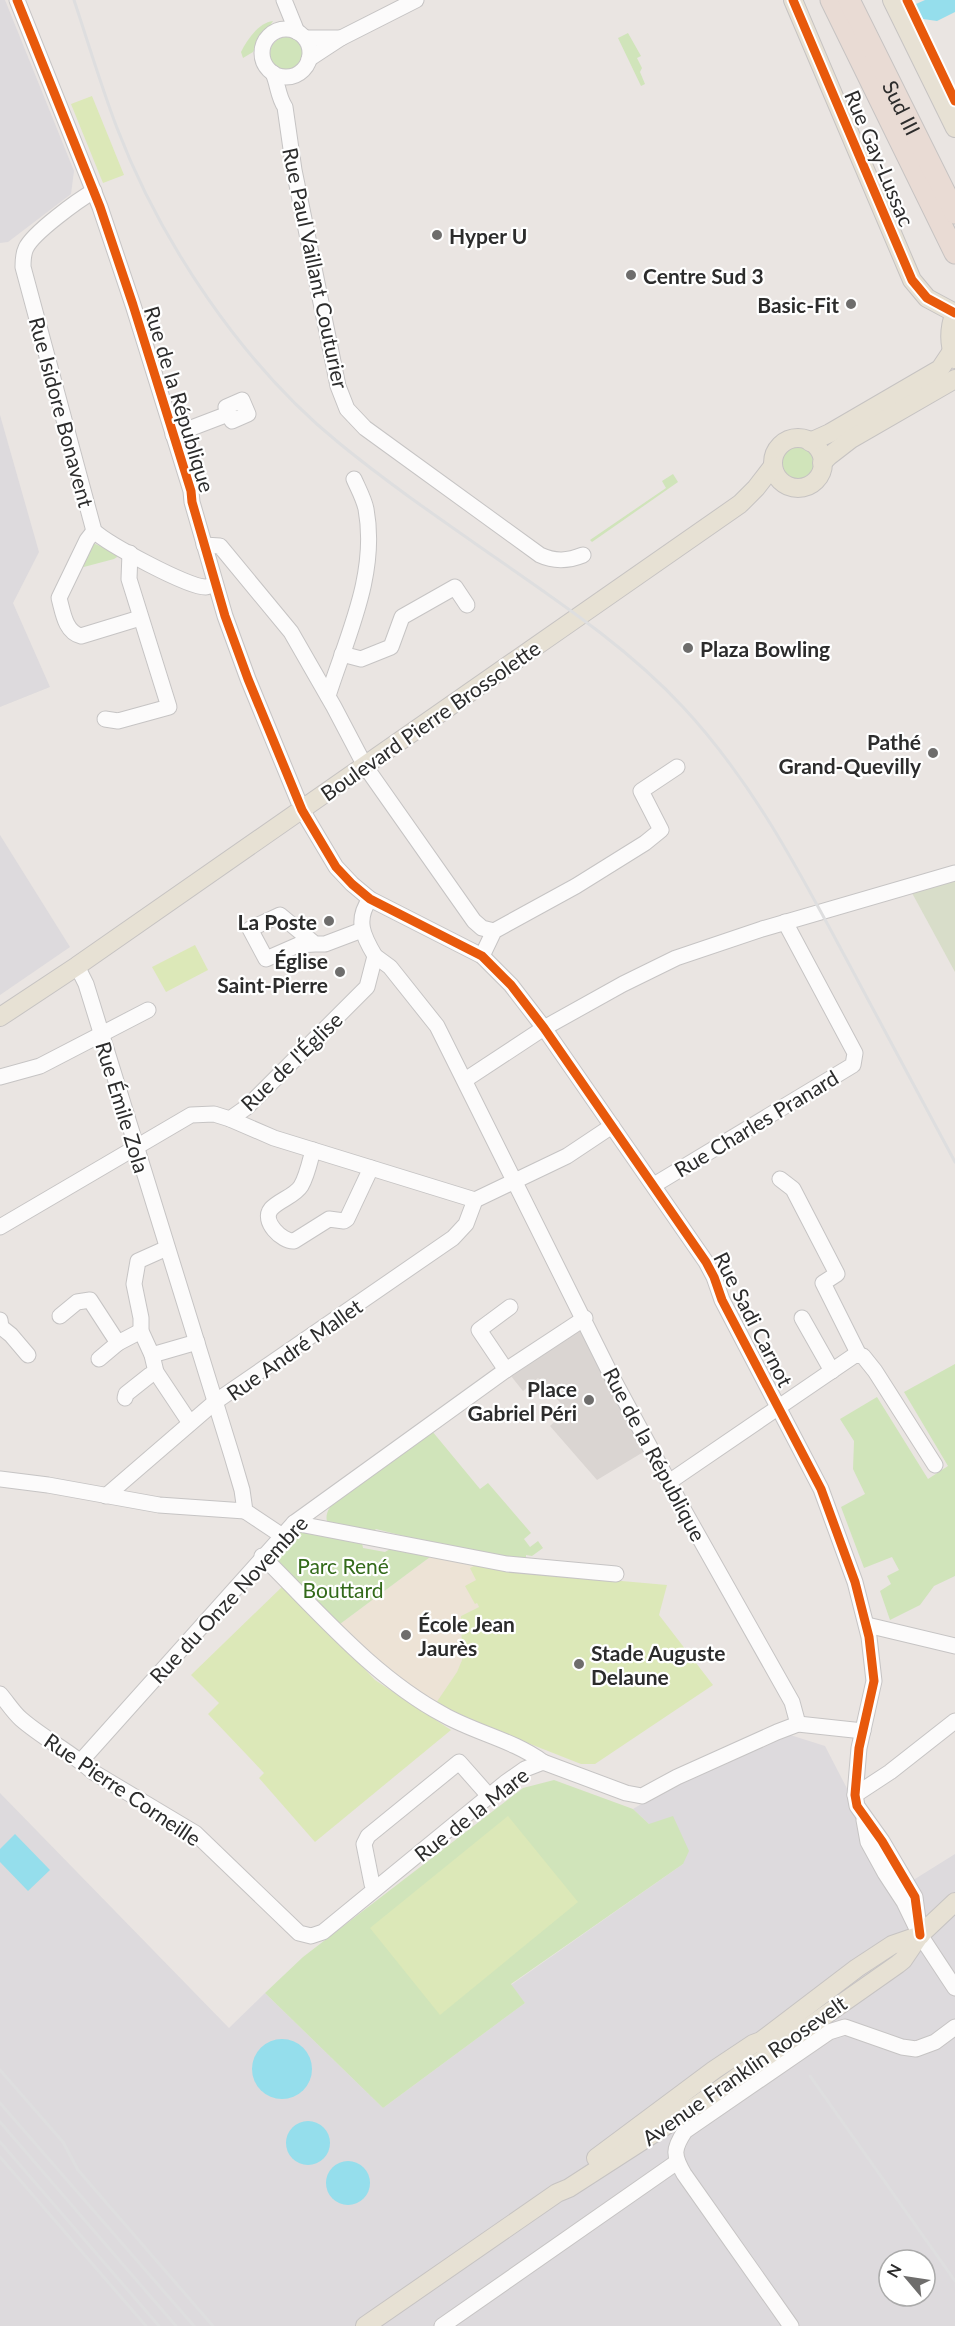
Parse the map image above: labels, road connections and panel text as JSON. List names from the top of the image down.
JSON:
{
  "streets": {
    "highway": ["Sud III"],
    "main road": ["Rue Gay-Lussac", "Boulevard Pierre Brossolette", "Avenue Franklin Roosevelt"],
    "street": [
      "Rue Paul Vaillant Couturier",
      "Rue de la République",
      "Rue Isidore Bonavent",
      "Rue de l'Église",
      "Rue Émile Zola",
      "Rue Charles Pranard",
      "Rue Sadi Carnot",
      "Rue André Mallet",
      "Rue du Onze Novembre",
      "Rue Pierre Corneille",
      "Rue de la Mare"
    ]
  },
  "crossings": [
    ["Rue de la République", "Rue Isidore Bonavent"],
    ["Rue de la République", "Boulevard Pierre Brossolette"],
    ["Rue de la République", "Rue de l'Église"],
    ["Rue de la République", "Rue Sadi Carnot"],
    ["Rue de la République", "Rue du Onze Novembre"],
    ["Rue de la République", "Rue de la Mare"],
    ["Boulevard Pierre Brossolette", "Rue Émile Zola"],
    ["Boulevard Pierre Brossolette", "Rue Sadi Carnot"],
    ["Rue de l'Église", "Rue Émile Zola"],
    ["Rue Émile Zola", "Rue André Mallet"],
    ["Rue Charles Pranard", "Rue Sadi Carnot"],
    ["Rue Sadi Carnot", "Rue de la Mare"],
    ["Rue Sadi Carnot", "Avenue Franklin Roosevelt"],
    ["Rue du Onze Novembre", "Rue Pierre Corneille"],
    ["Rue Pierre Corneille", "Rue de la Mare"]
  ],
  "parks": ["Parc René Bouttard"],
  "places": [
    "Hyper U",
    "Centre Sud 3",
    "Basic-Fit",
    "Plaza Bowling",
    "Pathé Grand-Quevilly",
    "La Poste",
    "Église Saint-Pierre",
    "Place Gabriel Péri",
    "École Jean Jaurès",
    "Stade Auguste Delaune"
  ],
  "north": "top left"
}
